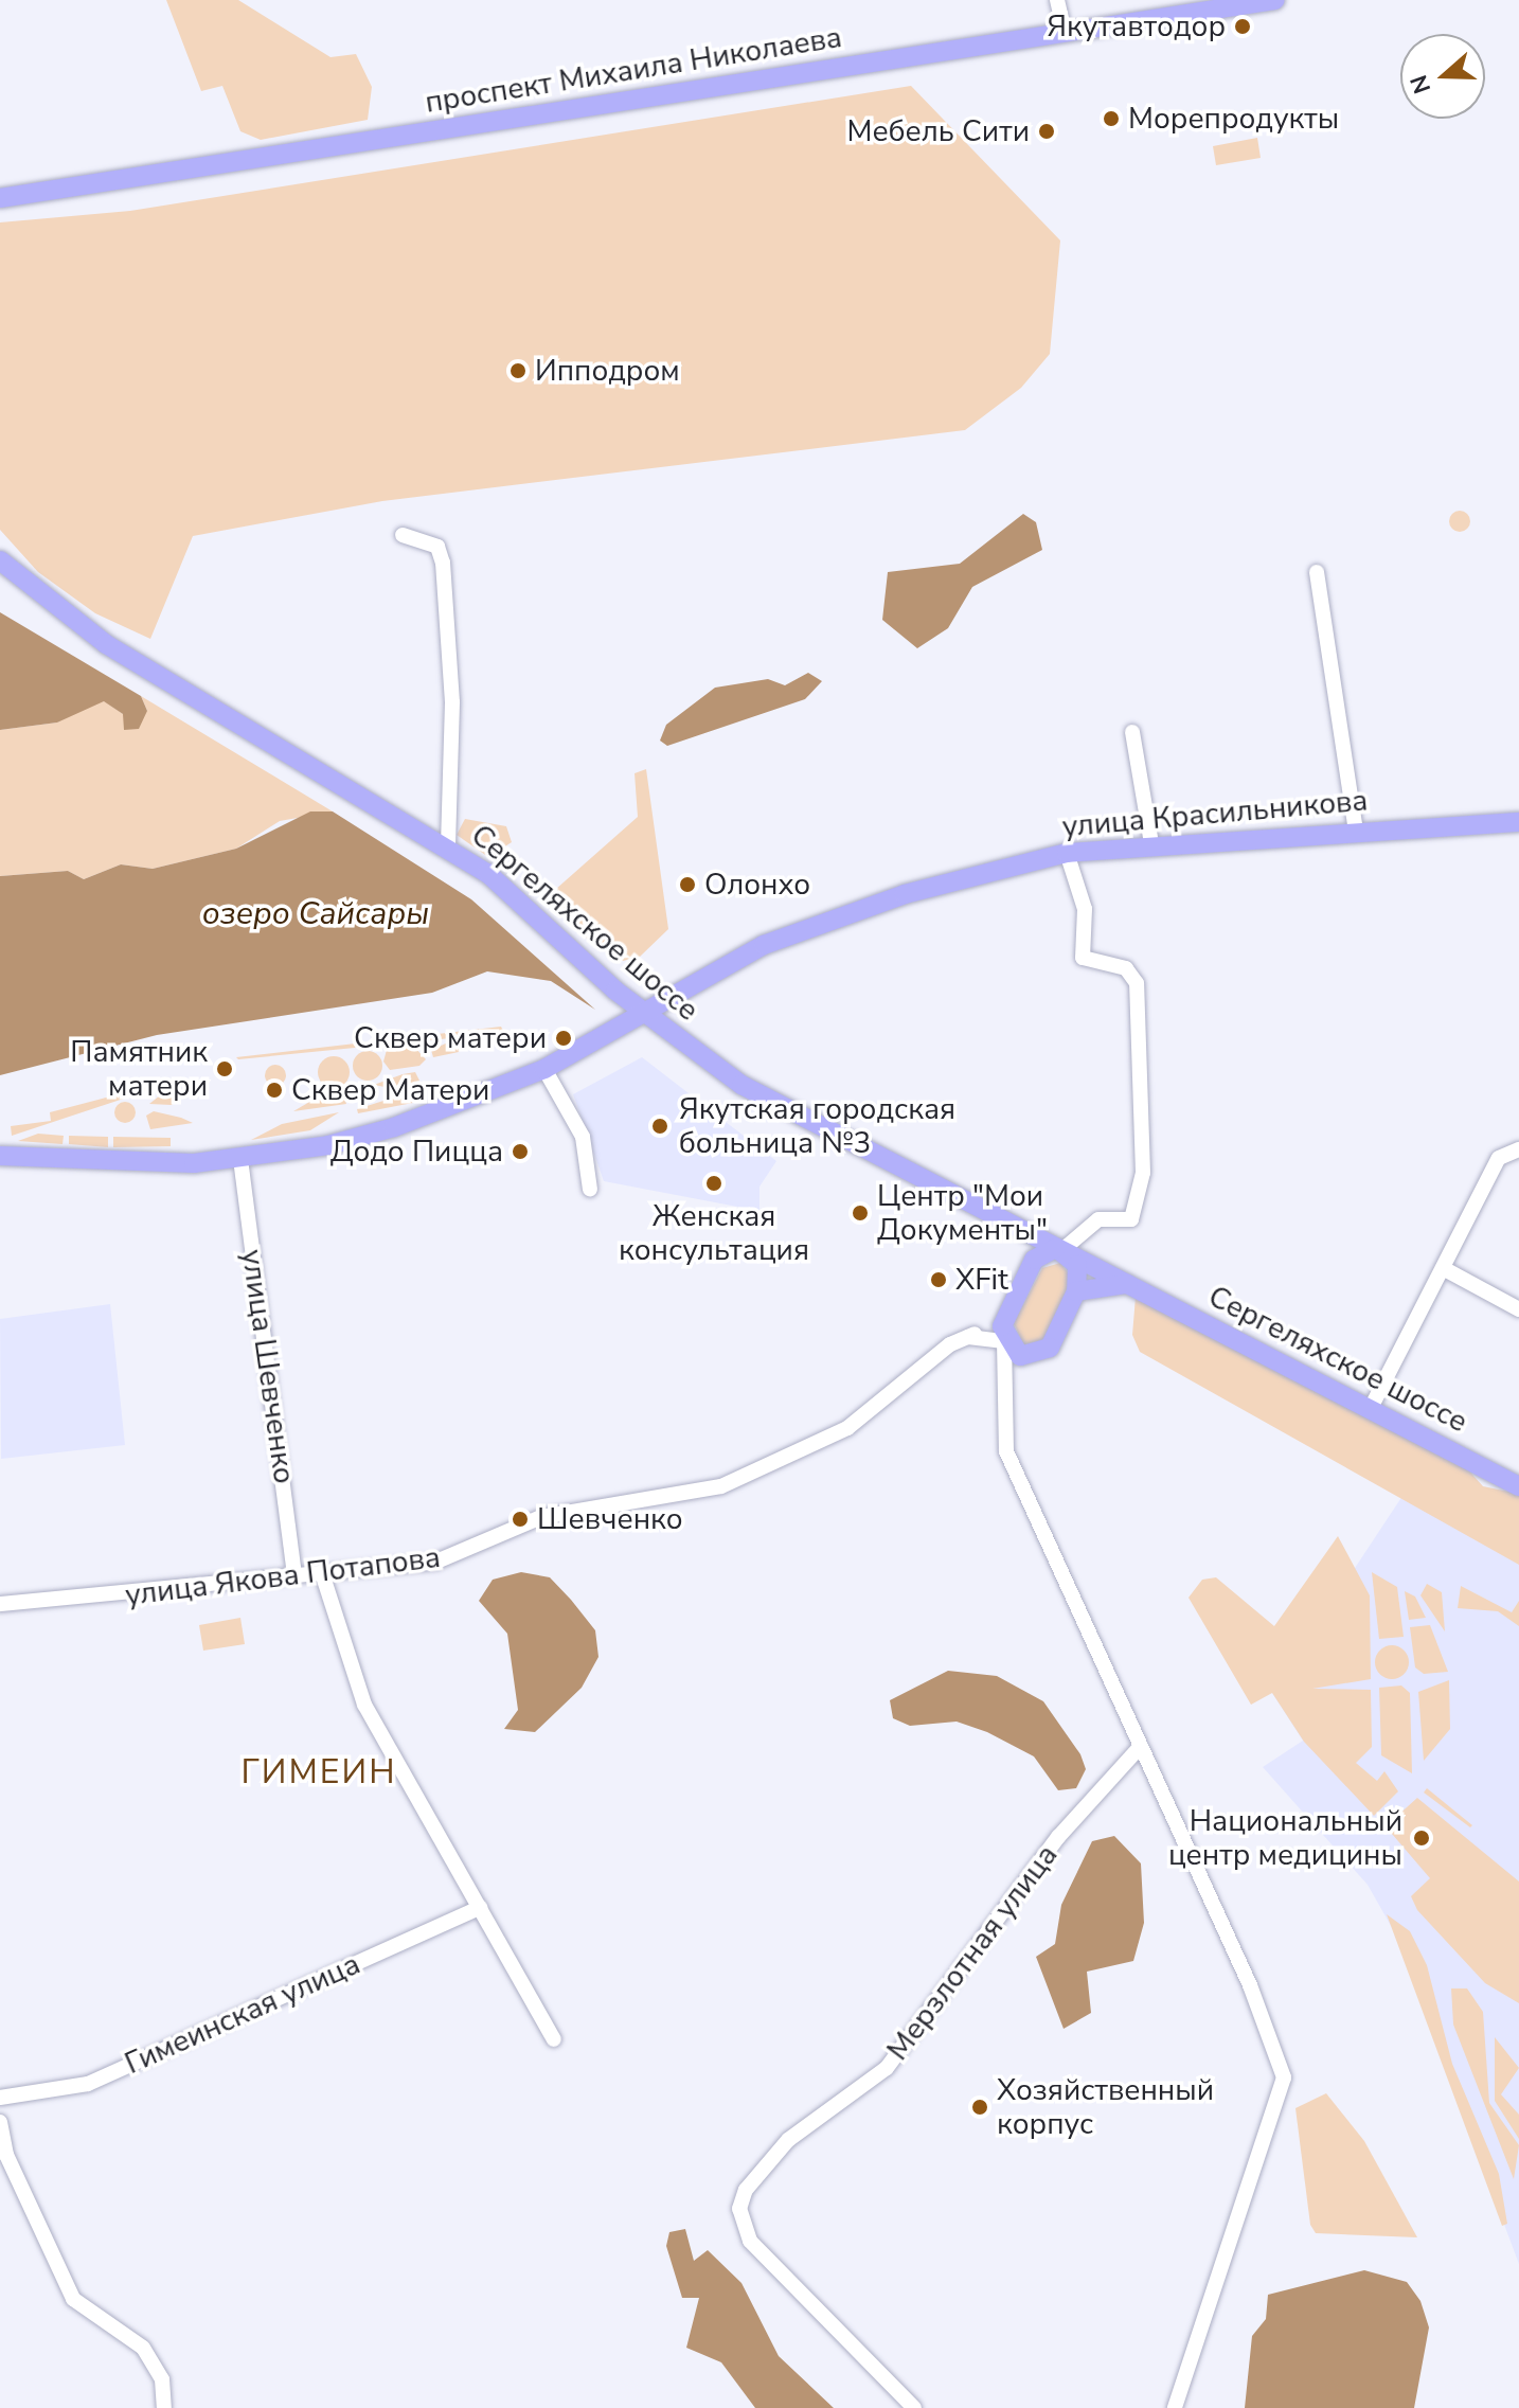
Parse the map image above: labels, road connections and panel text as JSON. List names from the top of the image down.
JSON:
{
  "streets": {
    "main road": ["проспект Михаила Николаева", "улица Красильникова", "Сергеляхское шоссе"],
    "street": [
      "улица Шевченко",
      "улица Якова Потапова",
      "Мерзлотная улица",
      "Гимеинская улица"
    ]
  },
  "crossings": [
    ["улица Красильникова", "Сергеляхское шоссе"],
    ["улица Красильникова", "улица Шевченко"],
    ["улица Шевченко", "улица Якова Потапова"]
  ],
  "districts": ["ГИМЕИН"],
  "water": ["озеро Сайсары"],
  "places": [
    "Якутавтодор",
    "Морепродукты",
    "Мебель Сити",
    "Ипподром",
    "Олонхо",
    "Сквер матери",
    "Памятник матери",
    "Сквер Матери",
    "Якутская городская больница №3",
    "Додо Пицца",
    "Женская консультация",
    "Центр \"Мои Документы\"",
    "XFit",
    "Шевченко",
    "Национальный центр медицины",
    "Хозяйственный корпус"
  ],
  "north": "left"
}
